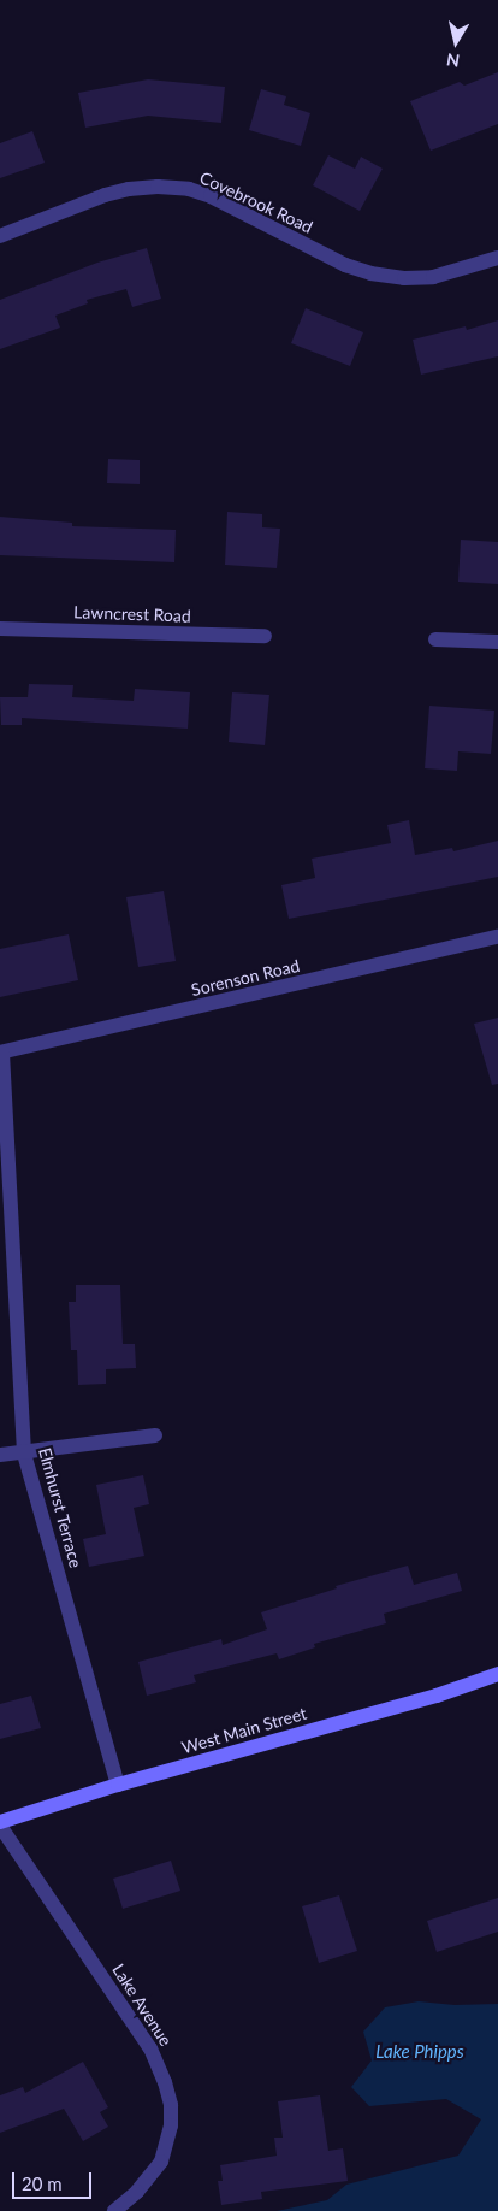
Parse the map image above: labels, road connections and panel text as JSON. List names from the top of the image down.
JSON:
{
  "streets": {
    "street": [
      "Covebrook Road",
      "Lawncrest Road",
      "Sorenson Road",
      "Elmhurst Terrace",
      "West Main Street",
      "Lake Avenue"
    ]
  },
  "crossings": [
    ["Sorenson Road", "Elmhurst Terrace"],
    ["Elmhurst Terrace", "West Main Street"],
    ["West Main Street", "Lake Avenue"]
  ],
  "water": ["Lake Phipps"],
  "scale_bar": "20 m",
  "north": "bottom"
}
